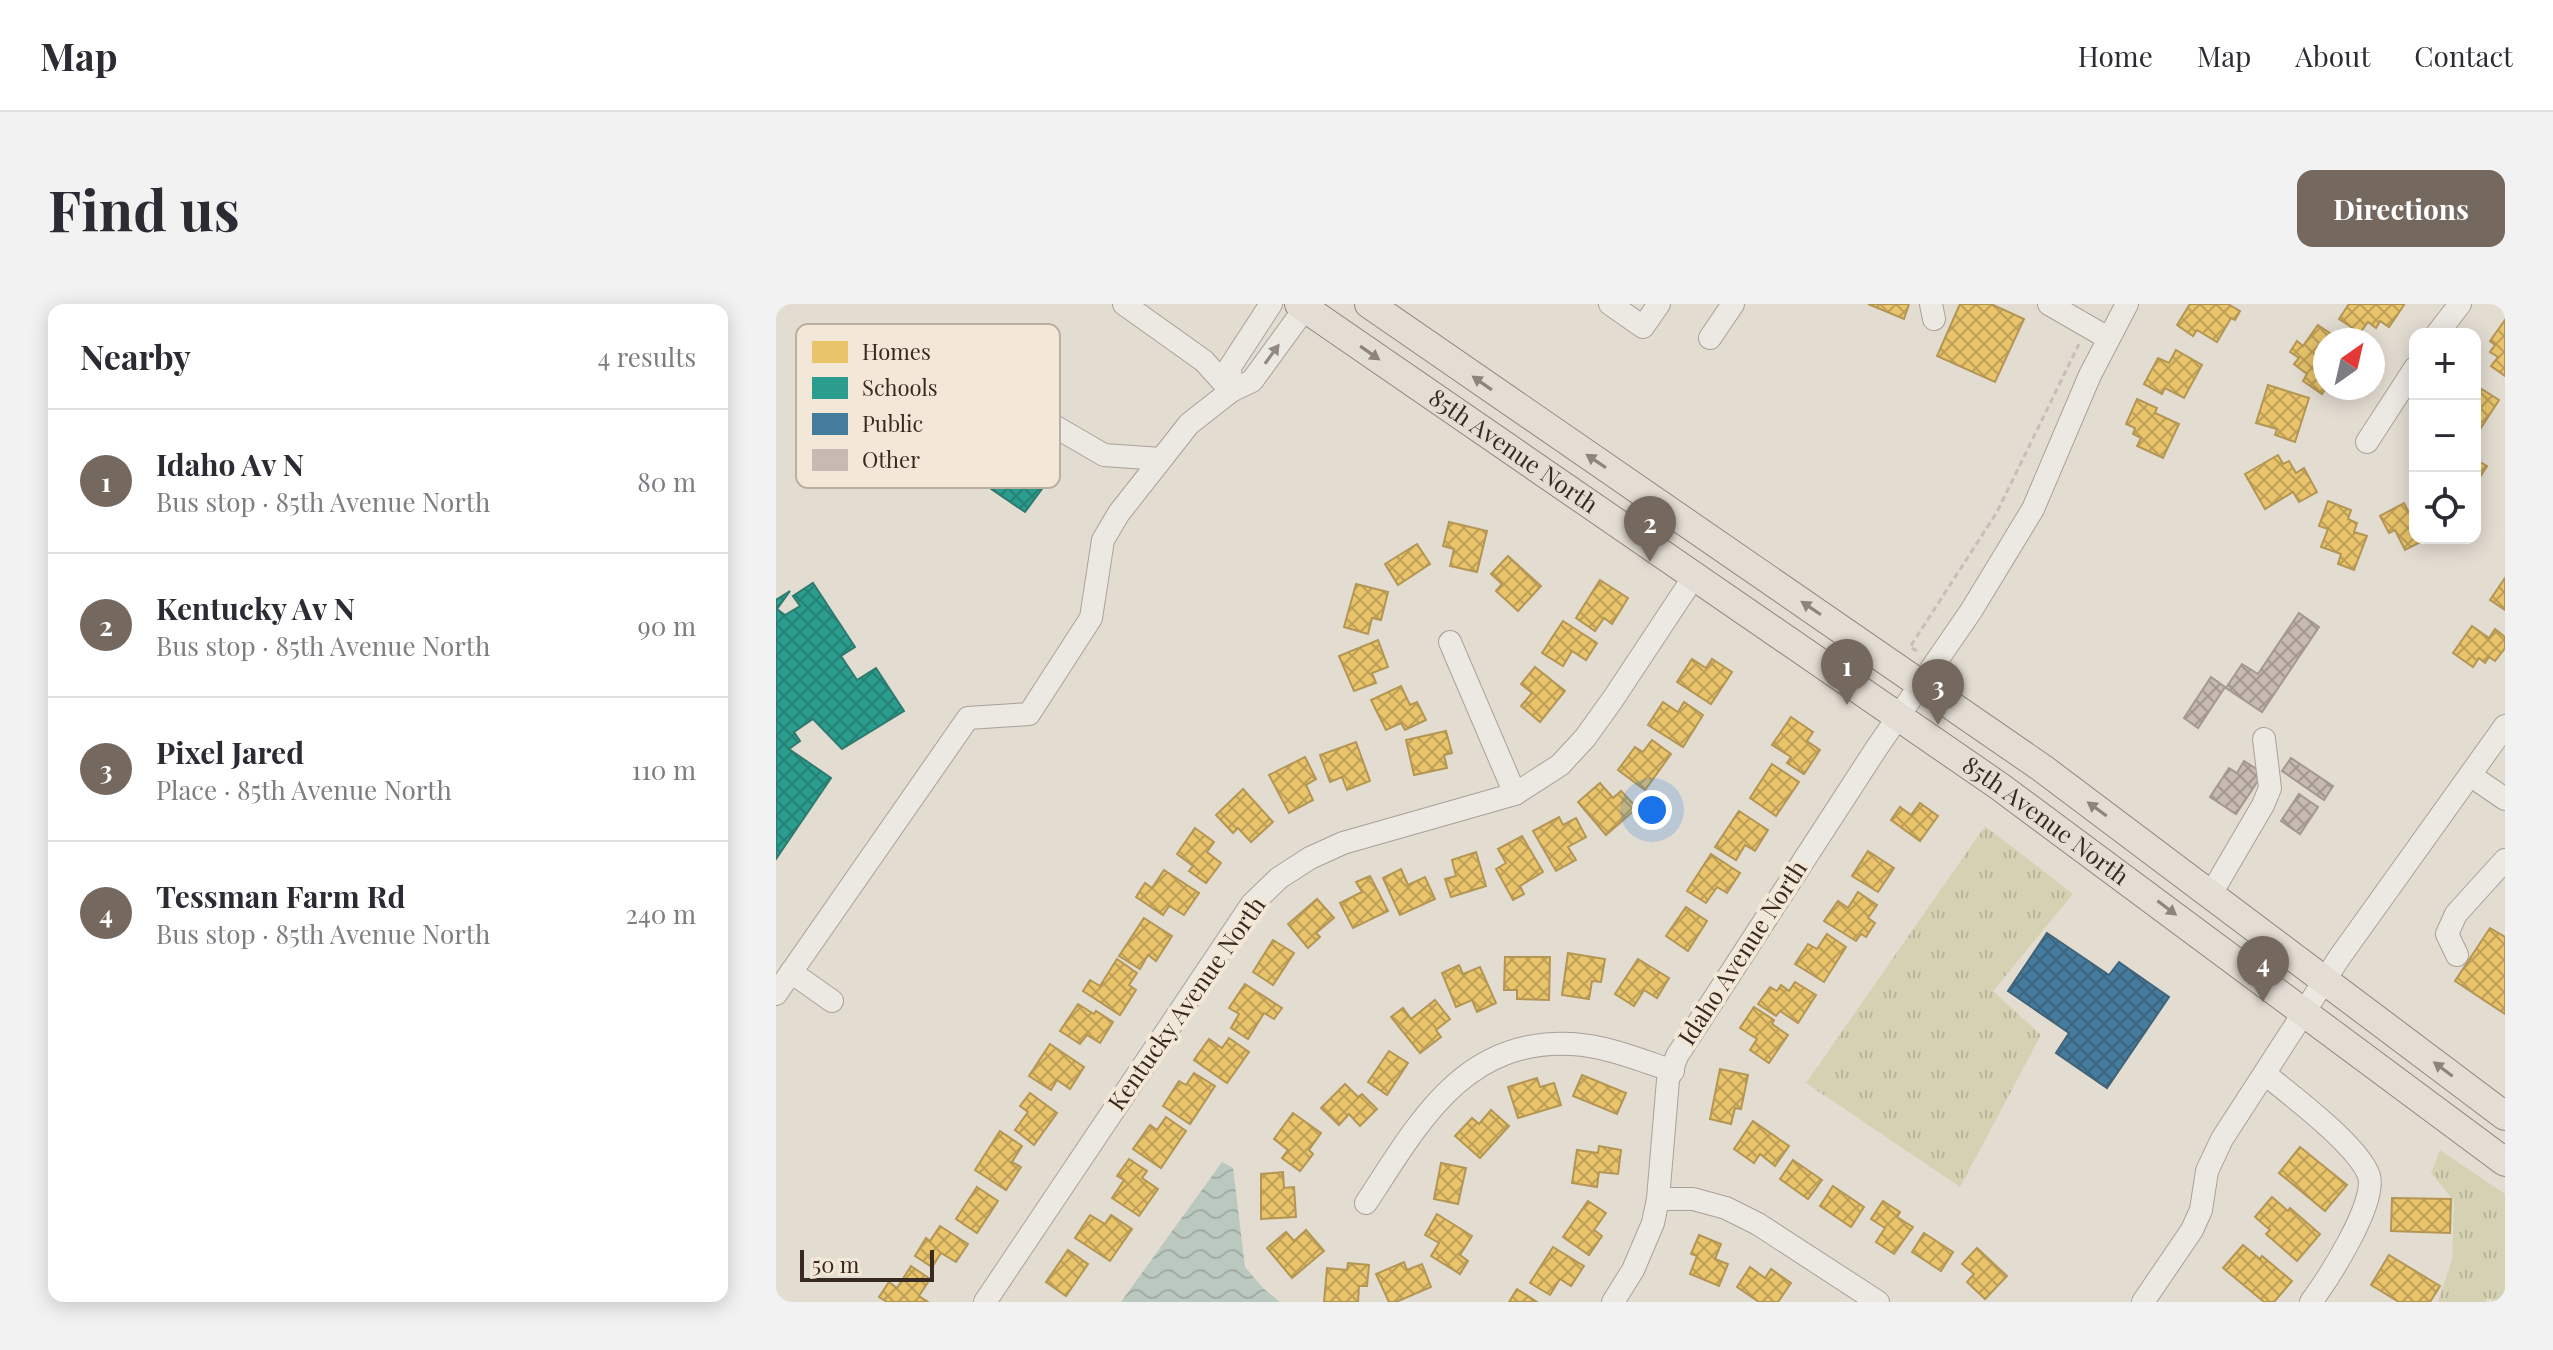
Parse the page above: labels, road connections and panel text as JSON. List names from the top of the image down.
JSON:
{
  "streets": {
    "main road": ["85th Avenue North"],
    "street": ["Idaho Avenue North", "Kentucky Avenue North"]
  },
  "crossings": [
    ["85th Avenue North", "Idaho Avenue North"],
    ["85th Avenue North", "Kentucky Avenue North"]
  ],
  "legend": [
    "Homes",
    "Schools",
    "Public",
    "Other"
  ],
  "scale_bar": "50 m",
  "north": "top right",
  "page": {
    "header": "Map",
    "nav": [
      "Home",
      "Map",
      "About",
      "Contact"
    ],
    "buttons": "Directions",
    "title": "Find us",
    "heading": ["Nearby", "4 results"],
    "map_buttons": ["+", "−"],
    "list": [
      {
        "mark": "1",
        "name": "Idaho Av N",
        "note": "Bus stop · 85th Avenue North",
        "value": "80 m"
      },
      {
        "mark": "2",
        "name": "Kentucky Av N",
        "note": "Bus stop · 85th Avenue North",
        "value": "90 m"
      },
      {
        "mark": "3",
        "name": "Pixel Jared",
        "note": "Place · 85th Avenue North",
        "value": "110 m"
      },
      {
        "mark": "4",
        "name": "Tessman Farm Rd",
        "note": "Bus stop · 85th Avenue North",
        "value": "240 m"
      }
    ],
    "pins": [
      "2",
      "1",
      "3",
      "4"
    ],
    "scale": "50 m"
  }
}
